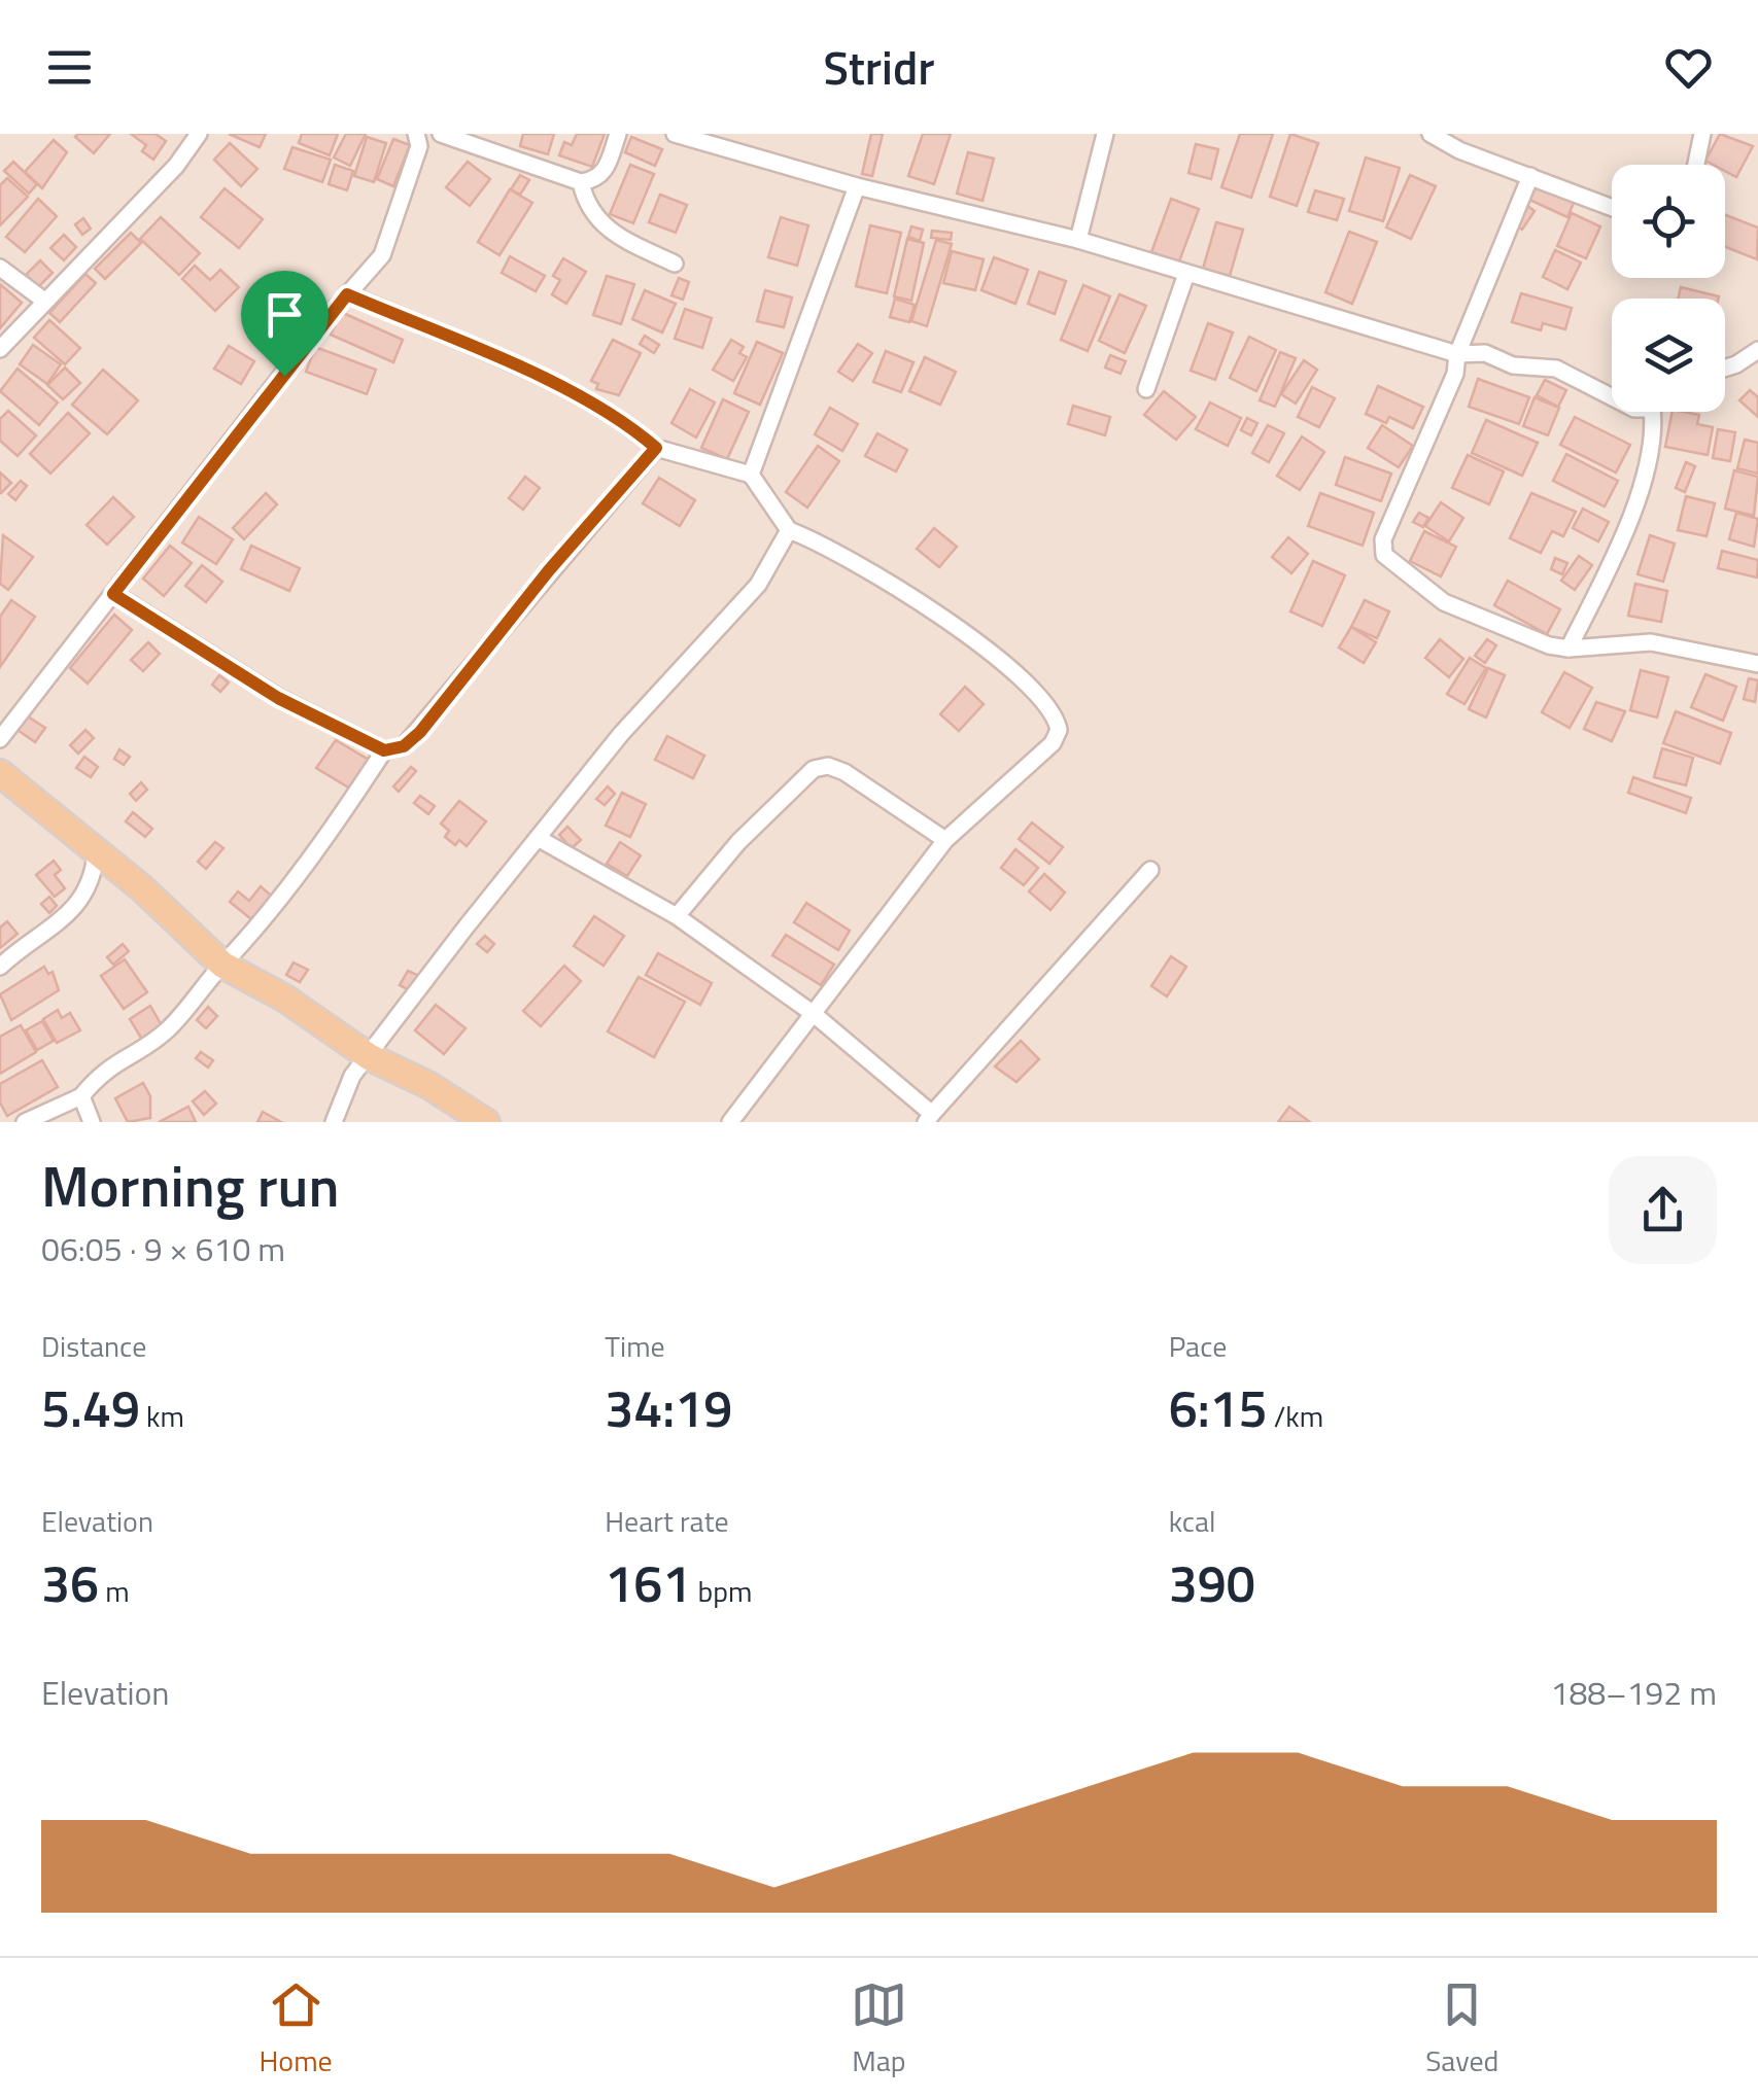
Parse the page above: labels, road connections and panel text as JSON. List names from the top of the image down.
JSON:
{
  "page": {
    "header": "Stridr",
    "heading": ["Morning run", "06:05 · 9 × 610 m"],
    "stats": [
      ["Distance", "5.49 km"],
      ["Time", "34:19"],
      ["Pace", "6:15 /km"],
      ["Elevation", "36 m"],
      ["Heart rate", "161 bpm"],
      ["kcal", "390"]
    ],
    "chart": ["Elevation", "188–192 m"],
    "tabs": ["Home", "Map", "Saved"]
  }
}
